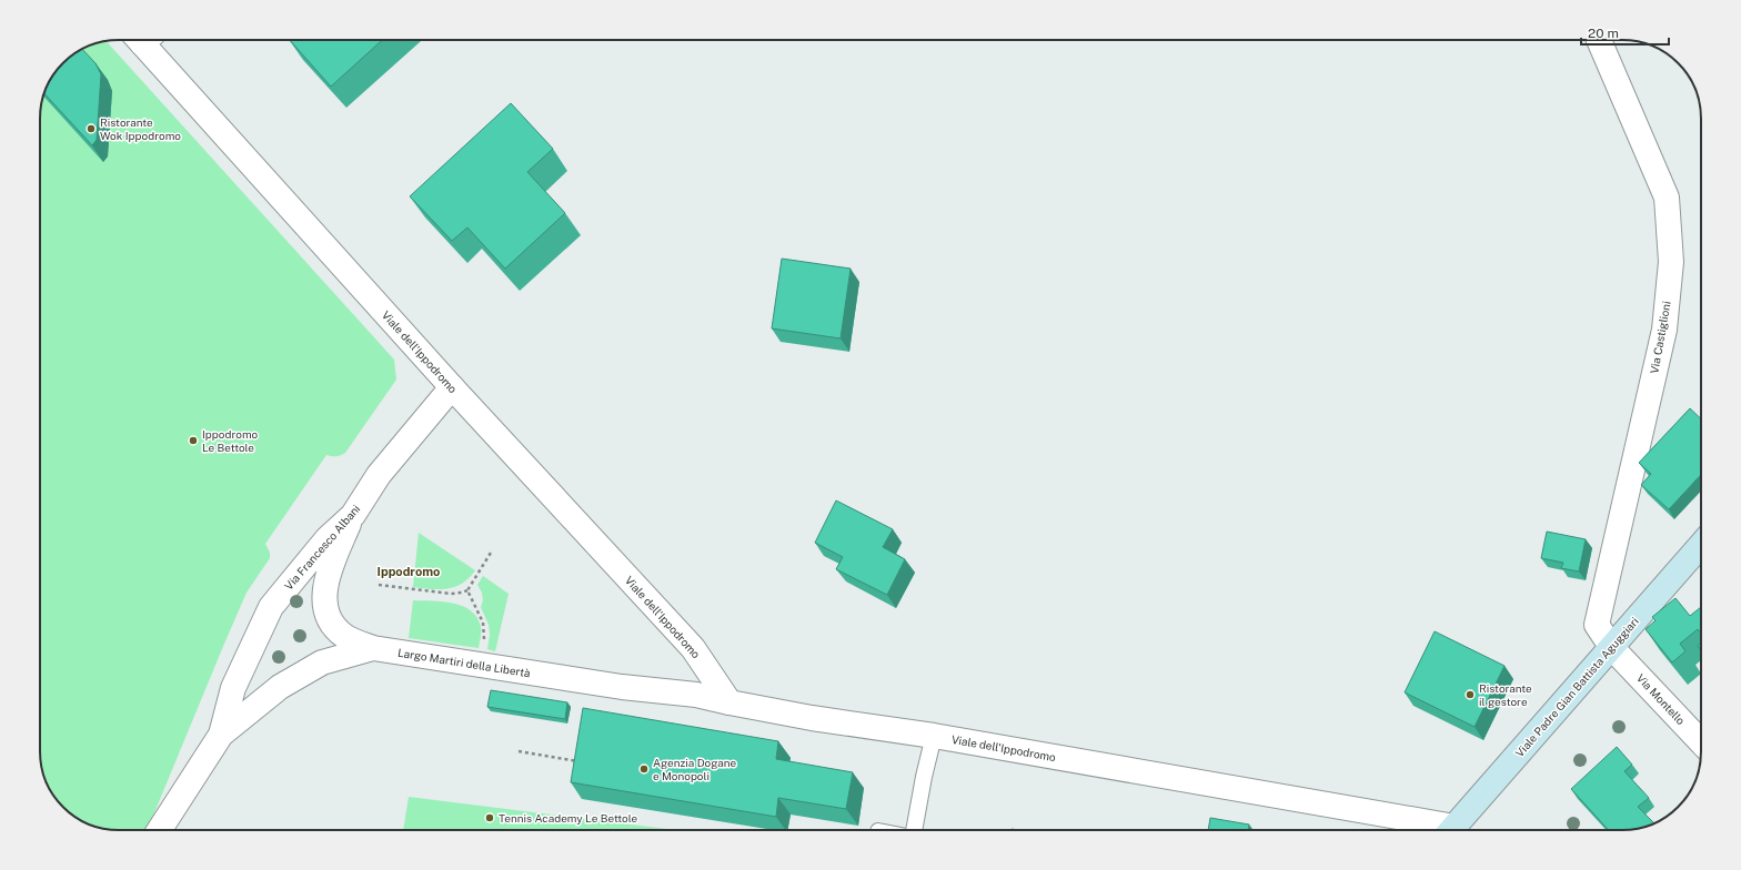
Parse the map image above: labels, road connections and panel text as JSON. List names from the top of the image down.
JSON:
{
  "streets": {
    "main road": ["Viale Padre Gian Battista Aguggiari"],
    "street": [
      "Via Castiglioni",
      "Viale dell'Ippodromo",
      "Via Francesco Albani",
      "Largo Martiri della Libertà",
      "Via Montello"
    ]
  },
  "crossings": [
    ["Via Castiglioni", "Viale Padre Gian Battista Aguggiari"],
    ["Via Castiglioni", "Via Montello"],
    ["Viale dell'Ippodromo", "Via Francesco Albani"],
    ["Viale dell'Ippodromo", "Largo Martiri della Libertà"],
    ["Via Francesco Albani", "Largo Martiri della Libertà"],
    ["Viale Padre Gian Battista Aguggiari", "Via Montello"]
  ],
  "districts": ["Ippodromo"],
  "places": [
    "Ristorante Wok Ippodromo",
    "Ippodromo Le Bettole",
    "Ristorante il gestore",
    "Agenzia Dogane e Monopoli",
    "Tennis Academy Le Bettole"
  ],
  "scale_bar": "20 m"
}
